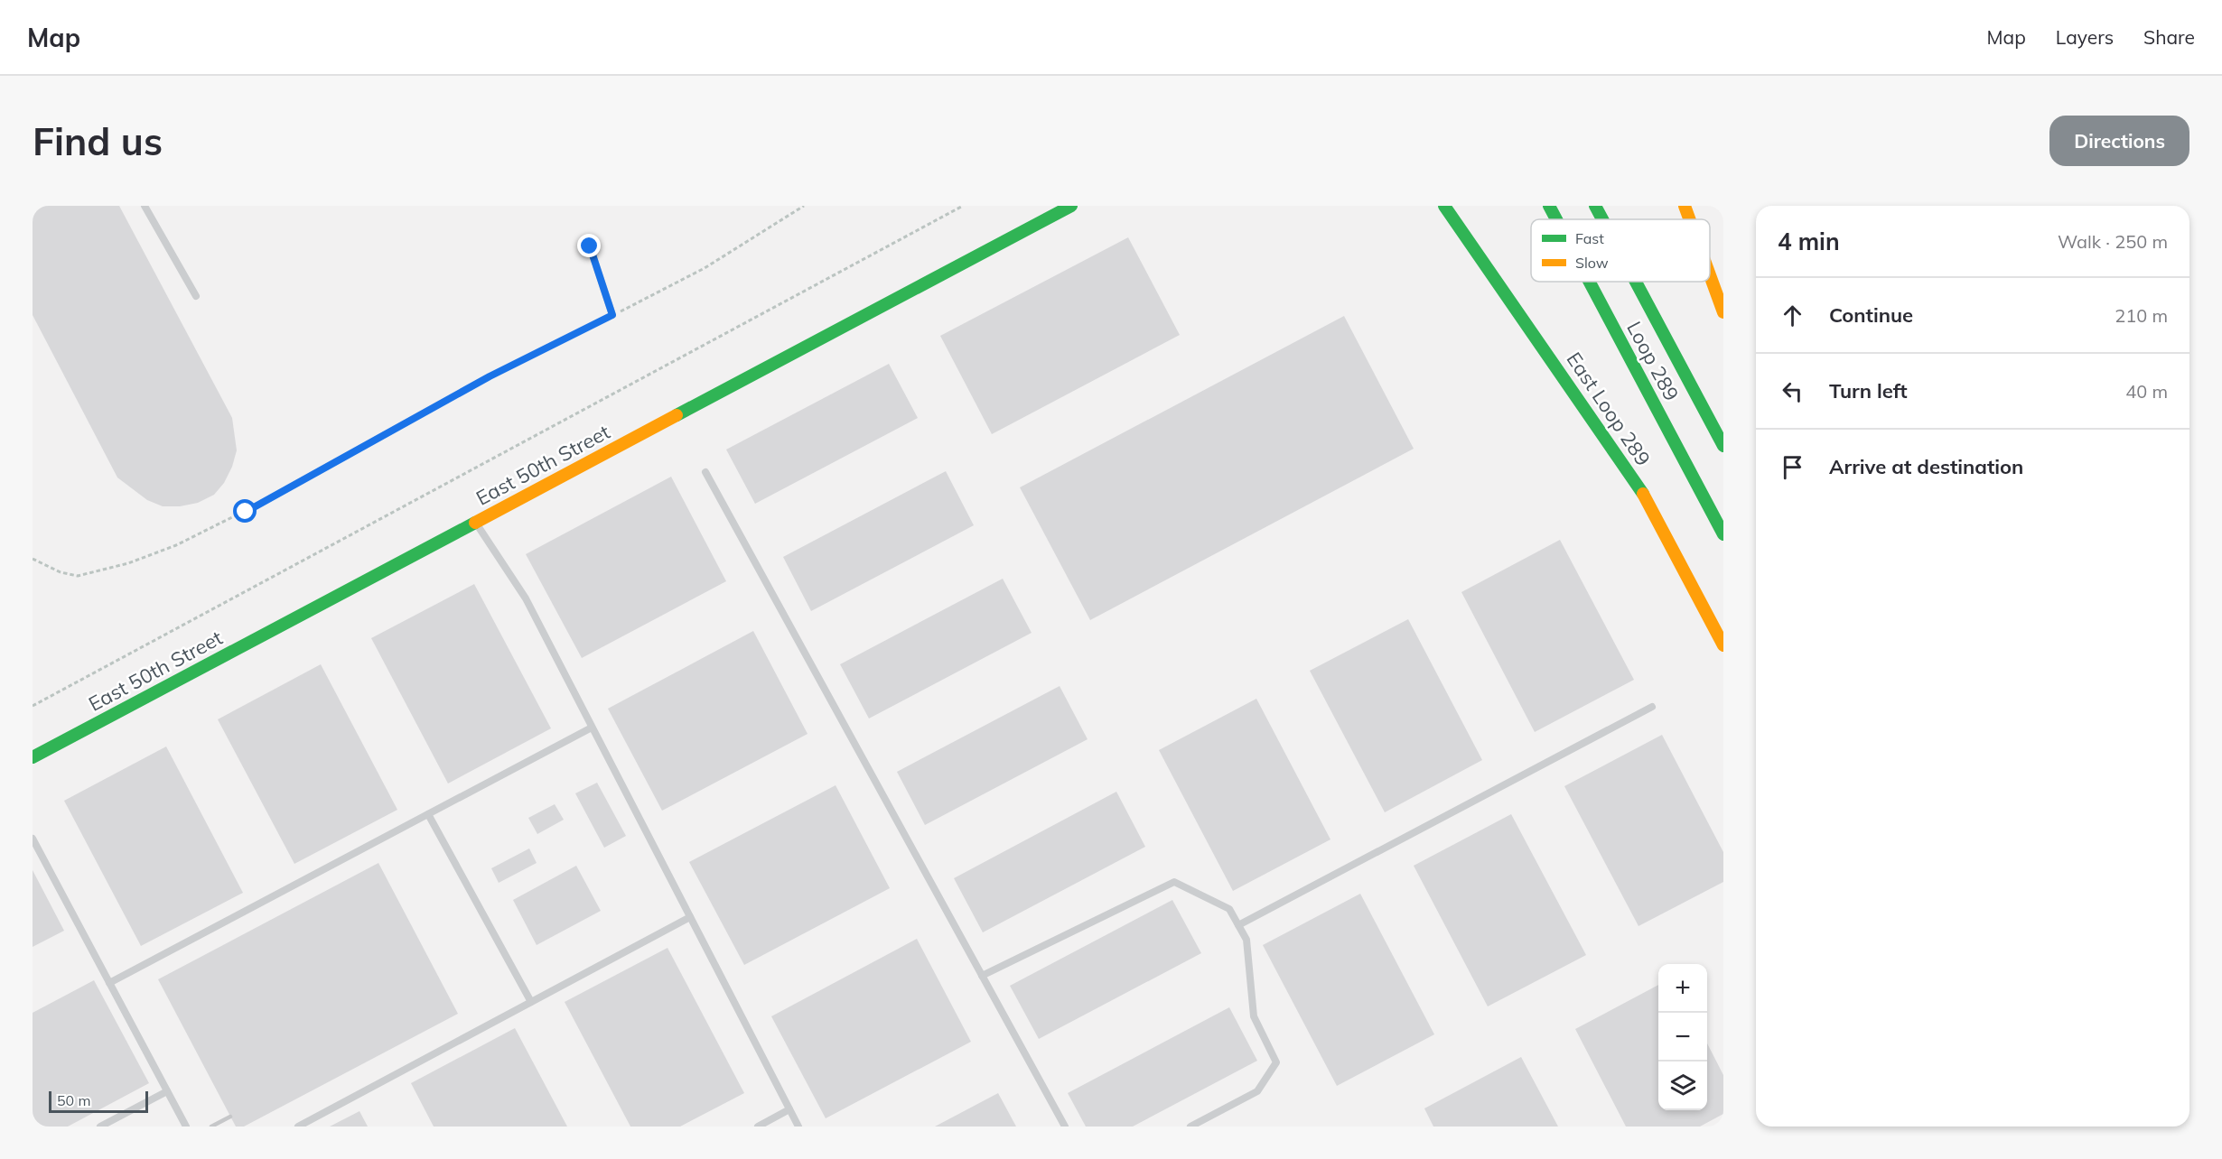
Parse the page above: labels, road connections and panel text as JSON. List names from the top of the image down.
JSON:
{
  "streets": {
    "main road": ["Loop 289", "East Loop 289", "East 50th Street"]
  },
  "legend": ["Fast", "Slow"],
  "scale_bar": "50 m",
  "page": {
    "header": "Map",
    "nav": ["Map", "Layers", "Share"],
    "buttons": "Directions",
    "title": "Find us",
    "heading": ["4 min", "Walk · 250 m"],
    "list": [
      ["Continue", "210 m"],
      ["Turn left", "40 m"],
      "Arrive at destination"
    ],
    "map_buttons": ["+", "−"],
    "scale": "50 m"
  }
}
